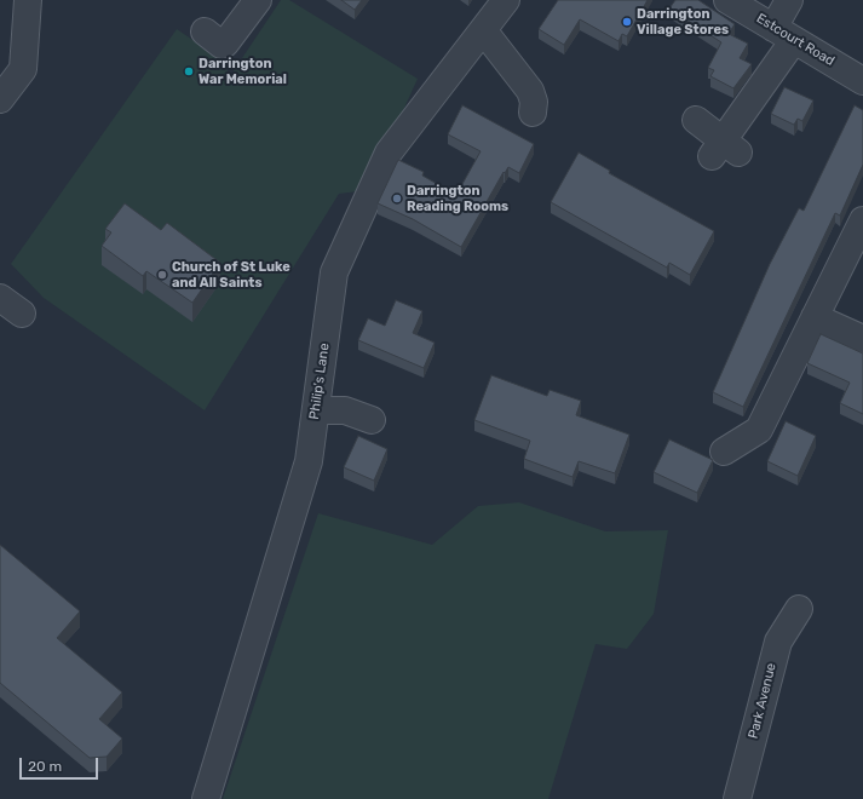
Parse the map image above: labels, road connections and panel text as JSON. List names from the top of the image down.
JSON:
{
  "streets": {
    "street": ["Estcourt Road", "Philip's Lane", "Park Avenue"]
  },
  "places": [
    "Darrington Village Stores",
    "Darrington War Memorial",
    "Darrington Reading Rooms",
    "Church of St Luke and All Saints"
  ],
  "scale_bar": "20 m"
}
